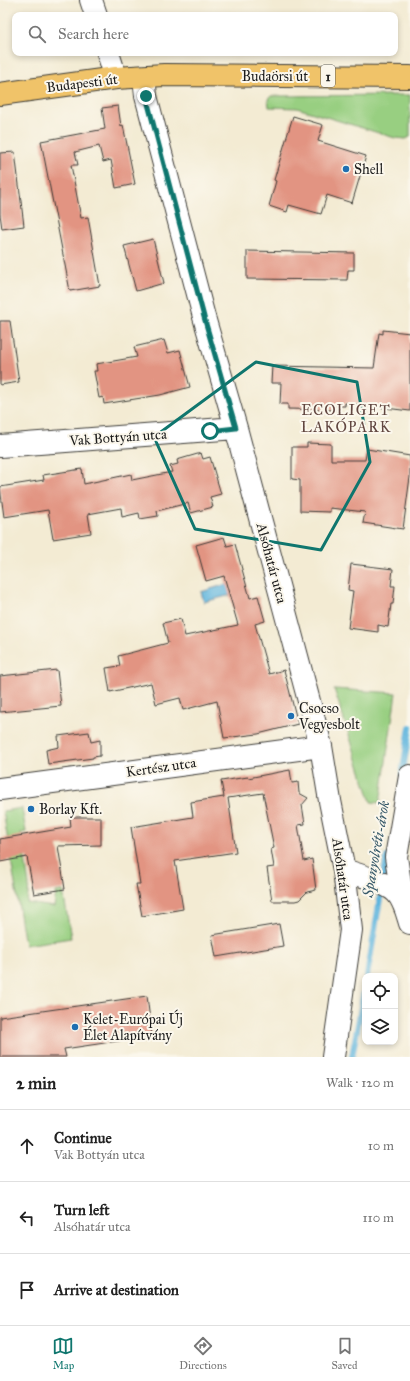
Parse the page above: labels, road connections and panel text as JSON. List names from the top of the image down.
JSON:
{
  "streets": {
    "main road": ["Budaörsi út", "1", "Budapesti út"],
    "street": ["Vak Bottyán utca", "Alsóhatár utca", "Kertész utca"]
  },
  "crossings": [
    ["Budaörsi út", "Budapesti út"],
    ["Budaörsi út", "Alsóhatár utca"],
    ["Budapesti út", "Alsóhatár utca"],
    ["Vak Bottyán utca", "Alsóhatár utca"],
    ["Alsóhatár utca", "Kertész utca"]
  ],
  "districts": ["ECOLIGET LAKÓPARK"],
  "water": ["Spanyolréti-árok"],
  "places": [
    "Shell",
    "Csocso Vegyesbolt",
    "Borlay Kft.",
    "Kelet-Európai Új Élet Alapítvány"
  ],
  "page": {
    "search": "Search here",
    "heading": ["2 min", "Walk · 120 m"],
    "list": [
      ["Continue", "Vak Bottyán utca", "10 m"],
      ["Turn left", "Alsóhatár utca", "110 m"],
      "Arrive at destination"
    ],
    "nav": ["Map", "Directions", "Saved"]
  }
}
